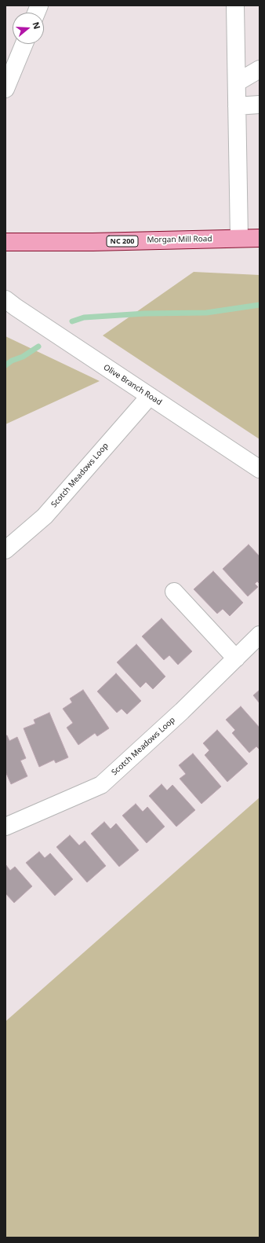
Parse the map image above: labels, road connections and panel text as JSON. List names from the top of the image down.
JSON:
{
  "streets": {
    "main road": ["Morgan Mill Road", "NC 200"],
    "street": ["Olive Branch Road", "Scotch Meadows Loop"]
  },
  "crossings": [
    ["Olive Branch Road", "Scotch Meadows Loop"]
  ],
  "north": "right"
}
